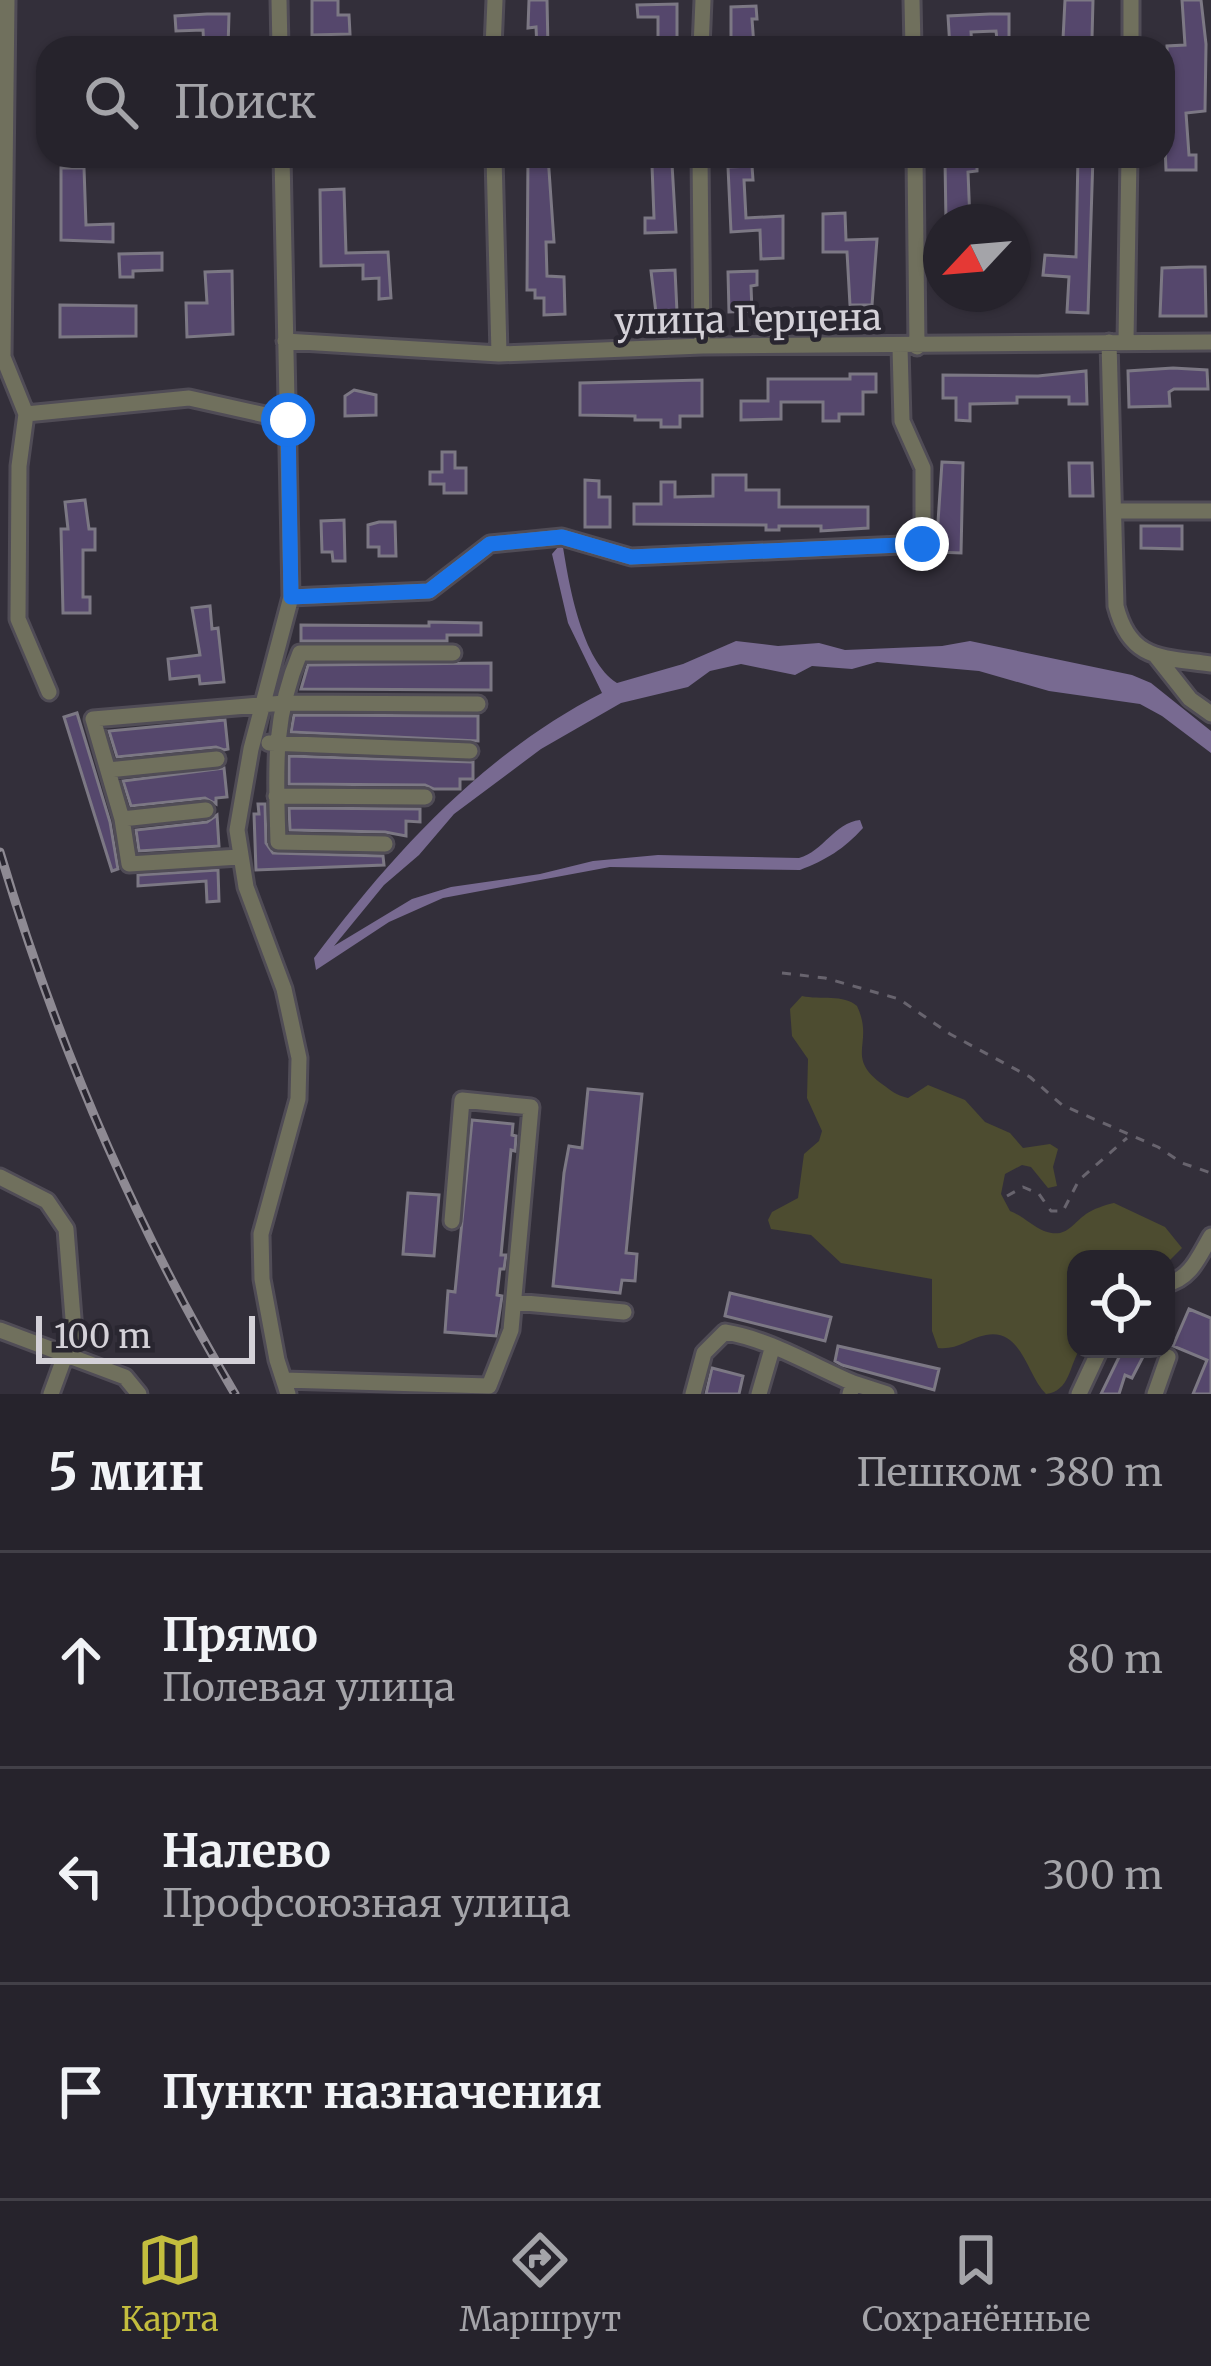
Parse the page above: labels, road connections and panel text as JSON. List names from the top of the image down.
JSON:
{
  "streets": {
    "street": ["улица Герцена"]
  },
  "scale_bar": "100 m",
  "north": "bottom left",
  "page": {
    "search": "Поиск",
    "scale": "100 m",
    "heading": ["5 мин", "Пешком · 380 m"],
    "list": [
      ["Прямо", "Полевая улица", "80 m"],
      ["Налево", "Профсоюзная улица", "300 m"],
      "Пункт назначения"
    ],
    "nav": ["Карта", "Маршрут", "Сохранённые"]
  }
}
